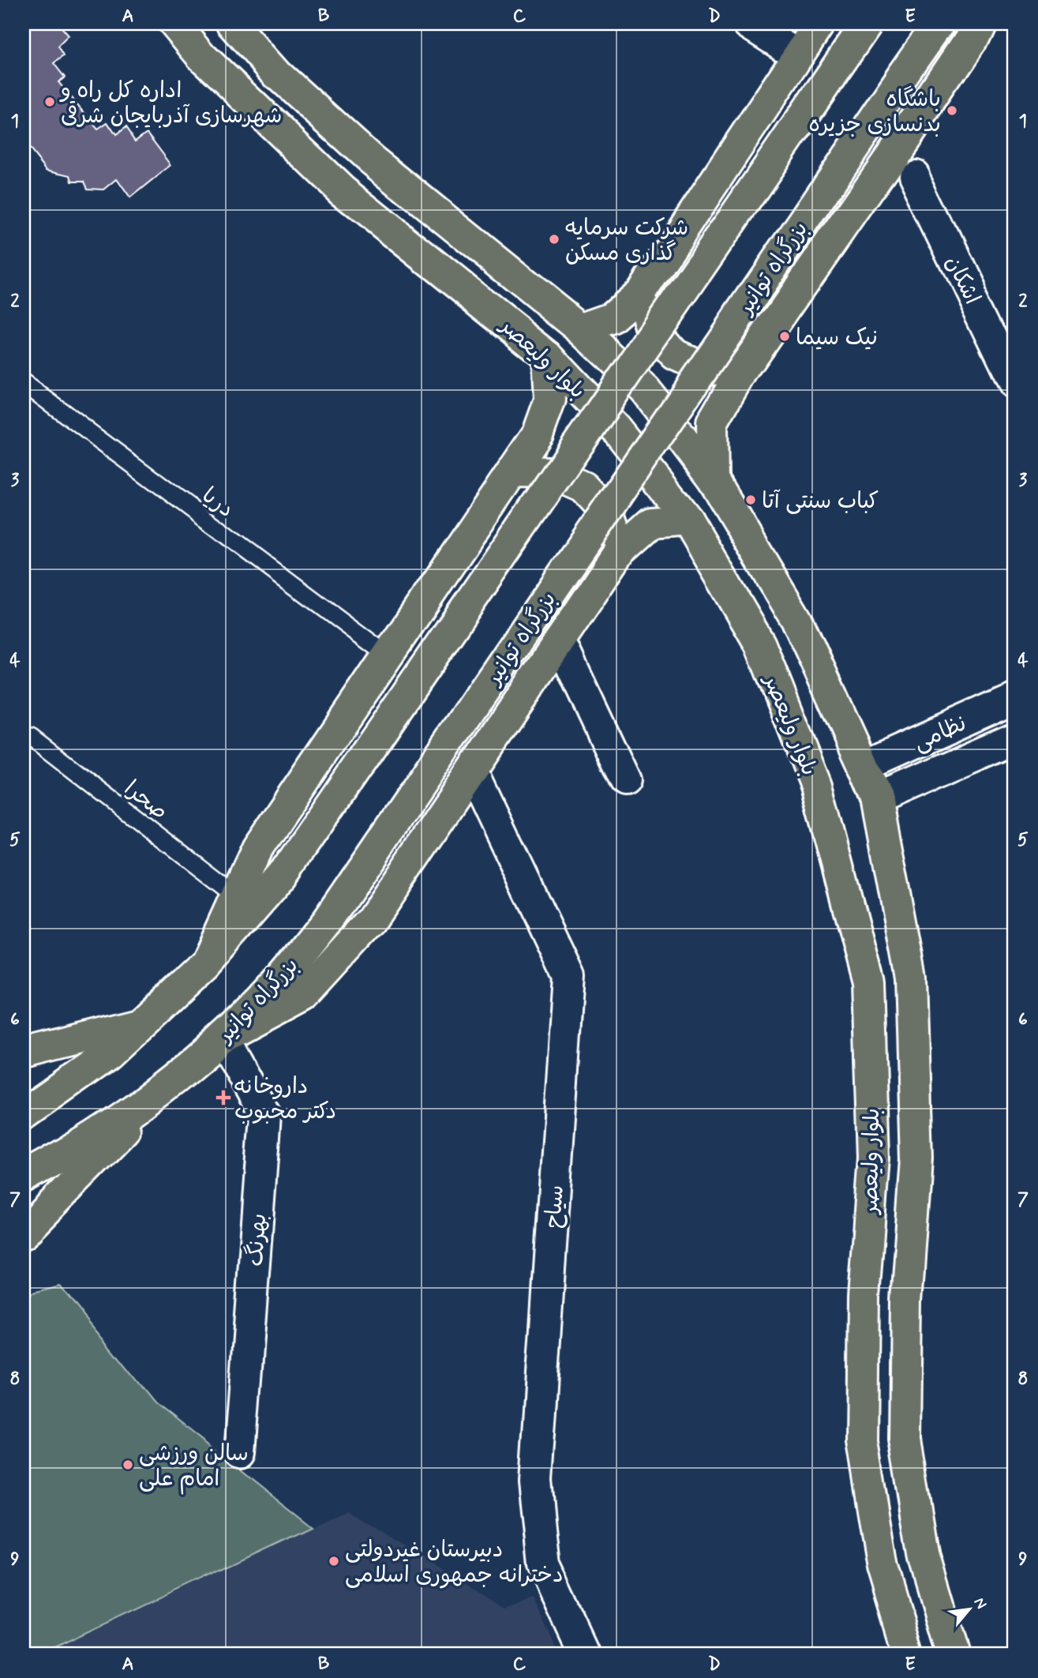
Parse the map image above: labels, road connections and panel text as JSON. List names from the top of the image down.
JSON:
{
  "streets": {
    "main road": ["بزرگراه توانیر", "بلوار ولیعصر"],
    "street": [
      "اشکان",
      "نظامی",
      "سیاح",
      "بهرنگ"
    ],
    "lane": ["دریا", "صحرا"]
  },
  "crossings": [
    ["بزرگراه توانیر", "بهرنگ"],
    ["بلوار ولیعصر", "نظامی"]
  ],
  "places": {
    "other": [
      "اداره کل راه و شهرسازی آذربایجان شرقی",
      "باشگاه بدنسازی جزیره",
      "شرکت سرمایه گذاری مسکن",
      "نیک سیما",
      "کباب سنتی آتا",
      "سالن ورزشی امام علی",
      "دبیرستان غیردولتی دخترانه جمهوری اسلامی"
    ],
    "health": ["داروخانه دکتر محبوب"]
  },
  "north": "top right",
  "grid": {
    "columns": [
      "A",
      "B",
      "C",
      "D",
      "E"
    ],
    "rows": [
      "1",
      "2",
      "3",
      "4",
      "5",
      "6",
      "7",
      "8",
      "9"
    ]
  }
}
